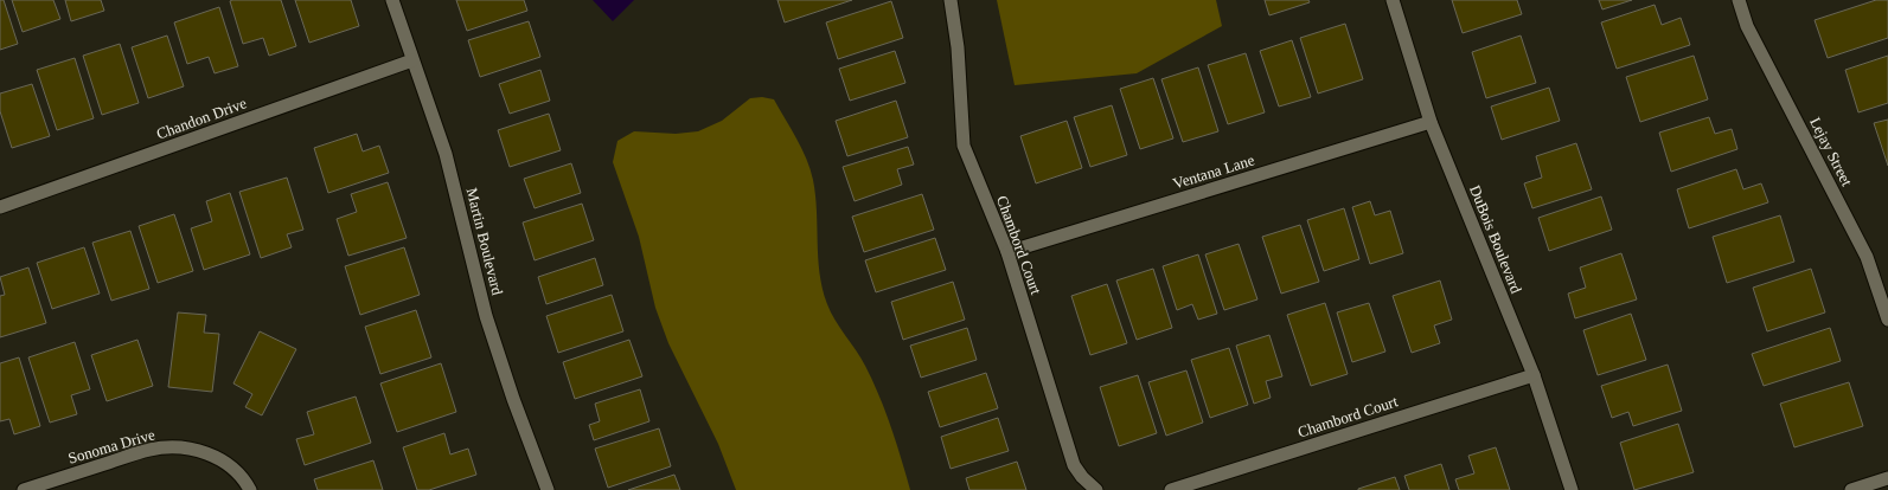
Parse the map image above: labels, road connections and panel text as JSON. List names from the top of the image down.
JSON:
{
  "streets": {
    "street": [
      "Chandon Drive",
      "Lejay Street",
      "Ventana Lane",
      "DuBois Boulevard",
      "Martin Boulevard",
      "Chambord Court",
      "Sonoma Drive"
    ]
  },
  "crossings": [
    ["Chandon Drive", "Martin Boulevard"],
    ["Ventana Lane", "DuBois Boulevard"],
    ["Ventana Lane", "Chambord Court"],
    ["DuBois Boulevard", "Chambord Court"]
  ]
}
